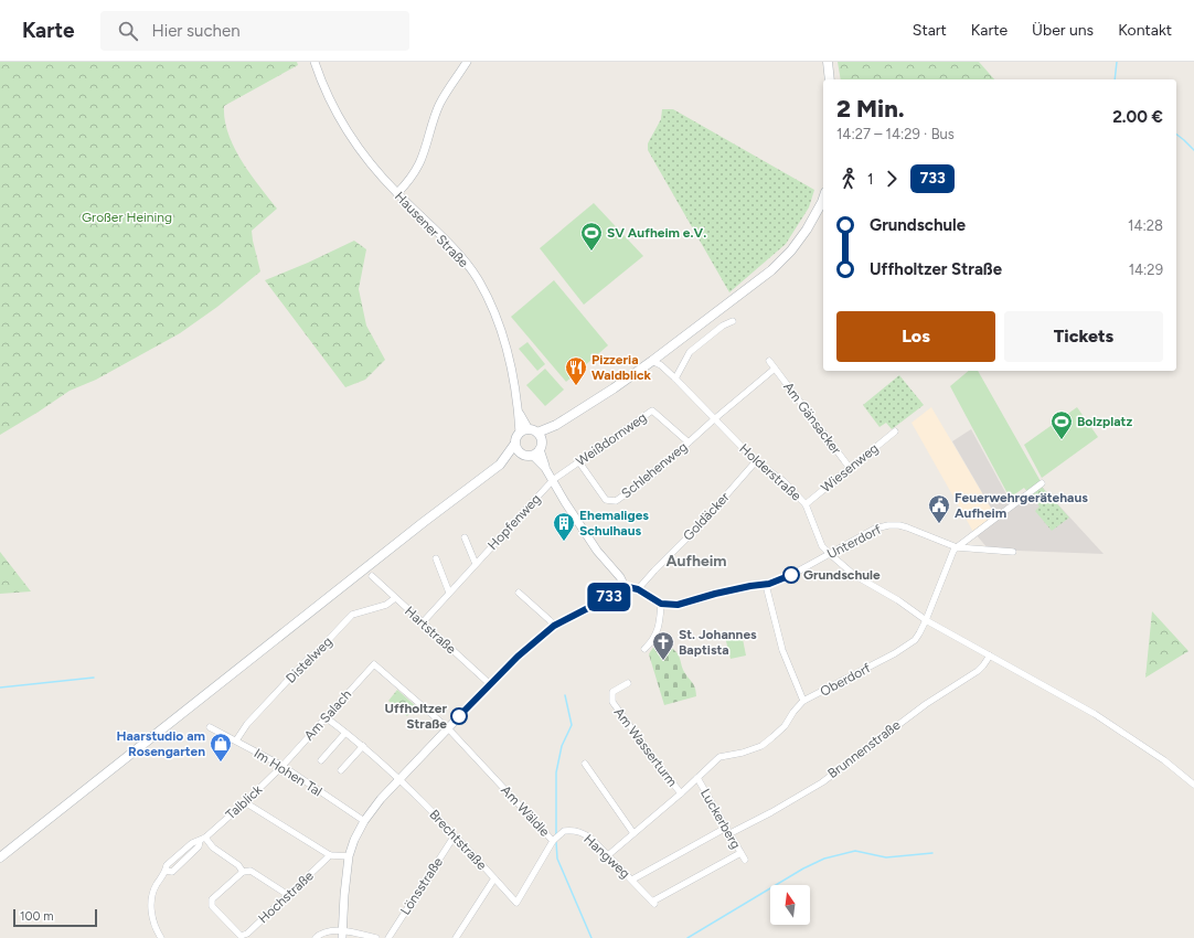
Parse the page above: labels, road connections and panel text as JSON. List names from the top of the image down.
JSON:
{
  "streets": {
    "street": [
      "Hausener Straße",
      "Am Gänsacker",
      "Weißdornweg",
      "Wiesenweg",
      "Schlehenweg",
      "Holderstraße",
      "Goldäcker",
      "Hopfenweg",
      "Unterdorf",
      "Hartstraße",
      "Distelweg",
      "Oberdorf",
      "Am Salach",
      "Am Wasserturm",
      "Brunnenstraße",
      "Im Hohen Tal",
      "Talblick",
      "Am Wäldle",
      "Luckerberg",
      "Brechtstraße",
      "Hangweg",
      "Lönsstraße",
      "Hochstraße"
    ]
  },
  "crossings": [
    ["Am Gänsacker", "Wiesenweg"],
    ["Am Gänsacker", "Schlehenweg"],
    ["Am Gänsacker", "Holderstraße"],
    ["Weißdornweg", "Schlehenweg"],
    ["Weißdornweg", "Hopfenweg"],
    ["Wiesenweg", "Holderstraße"],
    ["Schlehenweg", "Holderstraße"],
    ["Holderstraße", "Goldäcker"],
    ["Holderstraße", "Unterdorf"],
    ["Holderstraße", "Oberdorf"],
    ["Holderstraße", "Brunnenstraße"],
    ["Hopfenweg", "Hartstraße"],
    ["Unterdorf", "Oberdorf"],
    ["Hartstraße", "Distelweg"],
    ["Distelweg", "Im Hohen Tal"],
    ["Oberdorf", "Am Wasserturm"],
    ["Oberdorf", "Luckerberg"],
    ["Oberdorf", "Hangweg"],
    ["Am Salach", "Im Hohen Tal"],
    ["Am Salach", "Talblick"],
    ["Am Salach", "Am Wäldle"],
    ["Am Salach", "Brechtstraße"],
    ["Brunnenstraße", "Luckerberg"],
    ["Brunnenstraße", "Hangweg"],
    ["Im Hohen Tal", "Talblick"],
    ["Am Wäldle", "Brechtstraße"],
    ["Am Wäldle", "Hangweg"],
    ["Luckerberg", "Hangweg"],
    ["Brechtstraße", "Lönsstraße"]
  ],
  "districts": ["Aufheim"],
  "parks": ["Großer Heining"],
  "places": {
    "sports": ["SV Aufheim e.V.", "Bolzplatz"],
    "restaurant": ["Pizzeria Waldblick"],
    "public building": ["Feuerwehrgerätehaus Aufheim"],
    "building": ["Ehemaliges Schulhaus"],
    "other": ["Grundschule", "Uffholtzer Straße"],
    "church": ["St. Johannes Baptista"],
    "shop": ["Haarstudio am Rosengarten"]
  },
  "lines": ["bus line 733"],
  "scale_bar": "100 m",
  "north": "top",
  "page": {
    "header": "Karte",
    "search": "Hier suchen",
    "nav": [
      "Start",
      "Karte",
      "Über uns",
      "Kontakt"
    ],
    "on_map": "733",
    "heading": ["2 Min.", "14:27 – 14:29 · Bus", "2.00 €"],
    "legs": ["1", "733"],
    "list": [
      {
        "name": "Grundschule",
        "value": "14:28"
      },
      {
        "name": "Uffholtzer Straße",
        "value": "14:29"
      }
    ],
    "buttons": ["Los", "Tickets"],
    "scale": "100 m"
  }
}
